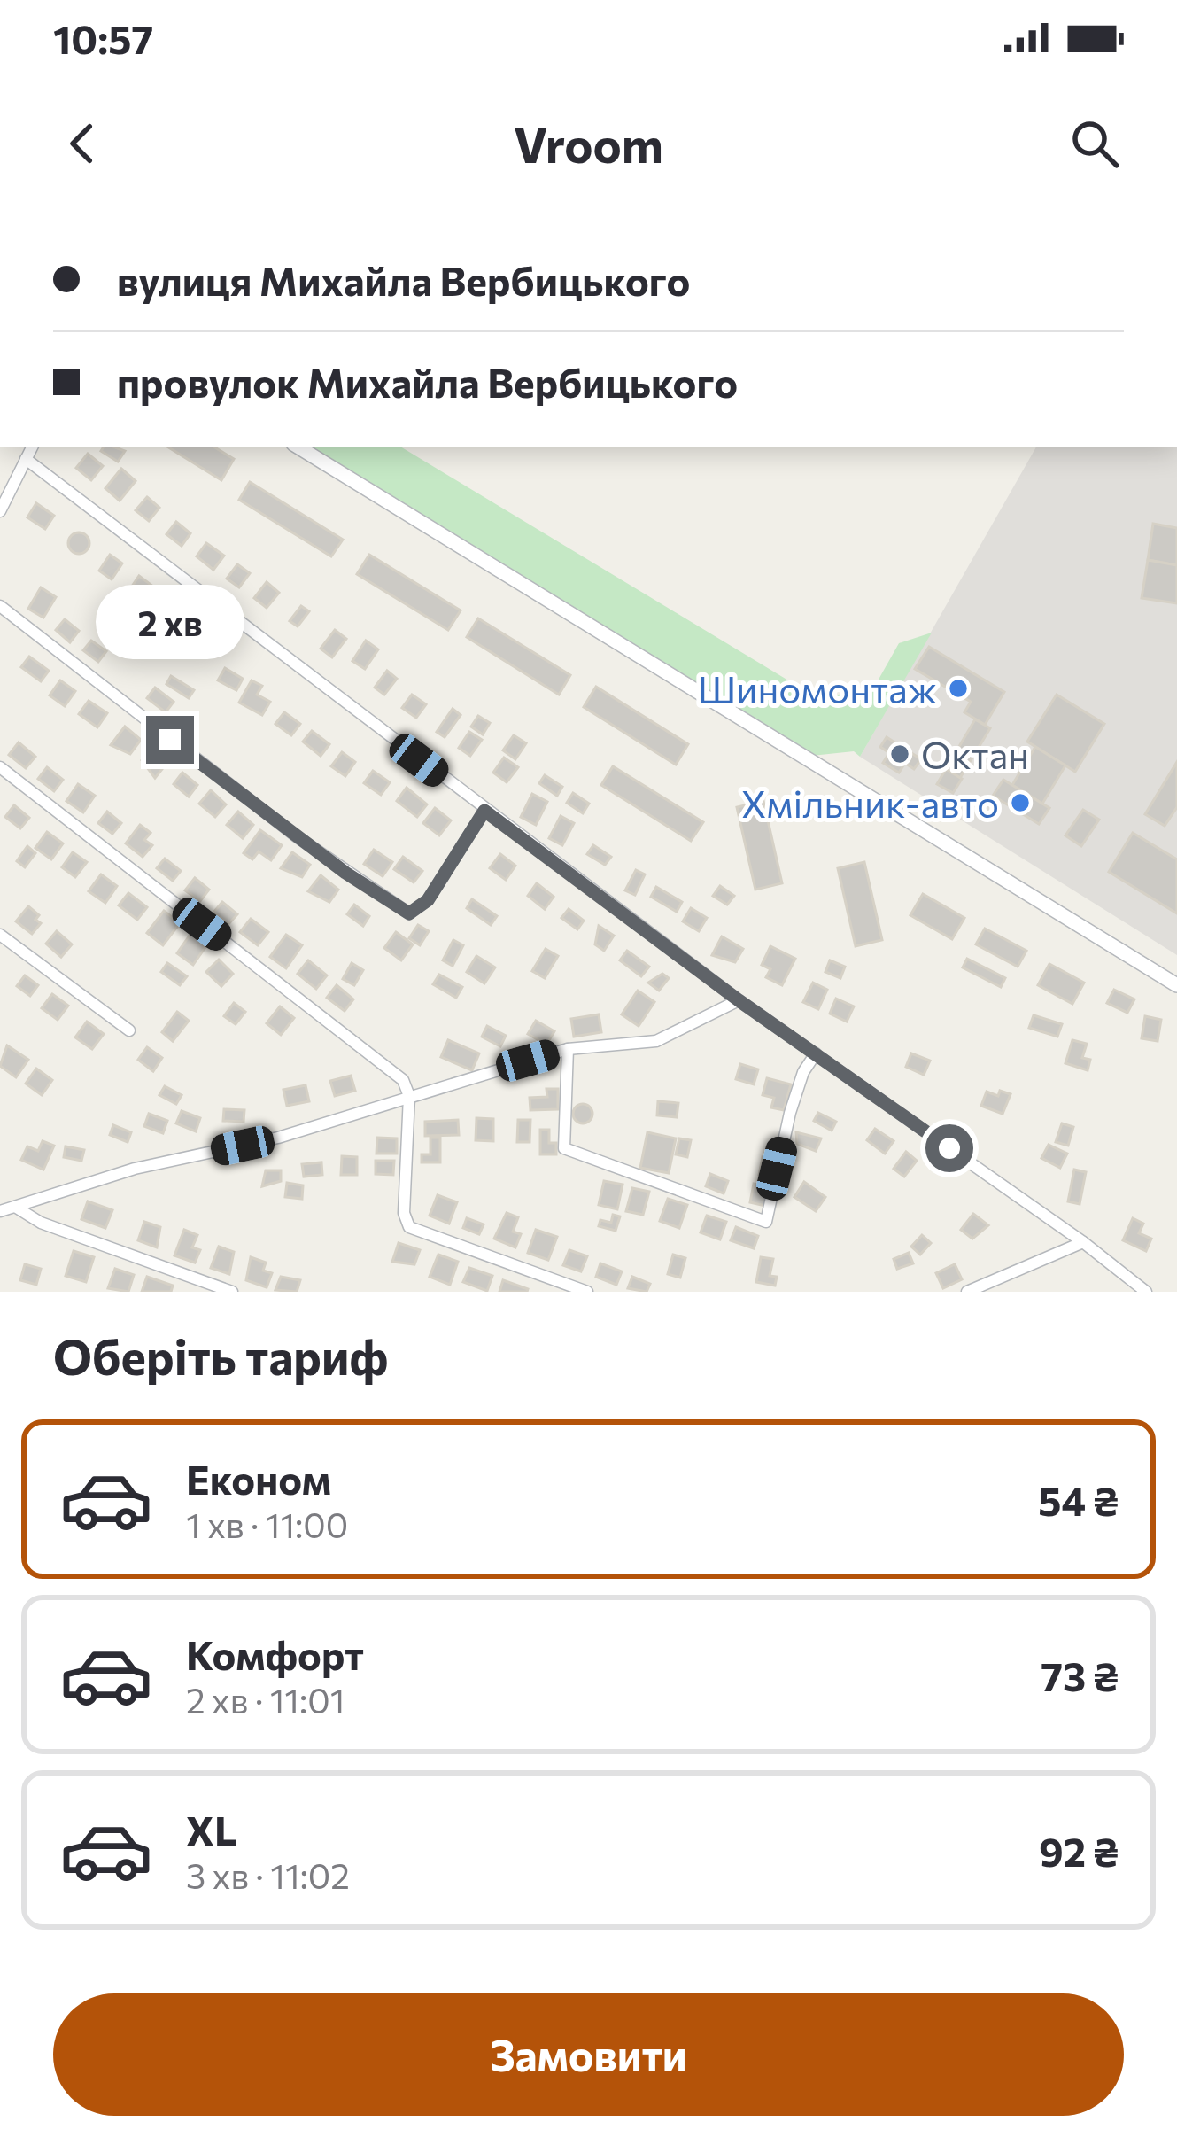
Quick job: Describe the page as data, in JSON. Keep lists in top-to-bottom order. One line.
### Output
{"places":["Шиномонтаж","Октан","Хмільник-авто"],"page":{"status":"10:57","header":"Vroom","banner":["вулиця Михайла Вербицького","провулок Михайла Вербицького"],"bubble":"2 хв","heading":"Оберіть тариф","list":[{"name":"Економ","note":"1 хв · 11:00","value":"54 ₴"},{"name":"Комфорт","note":"2 хв · 11:01","value":"73 ₴"},{"name":"XL","note":"3 хв · 11:02","value":"92 ₴"}],"buttons":"Замовити"}}
